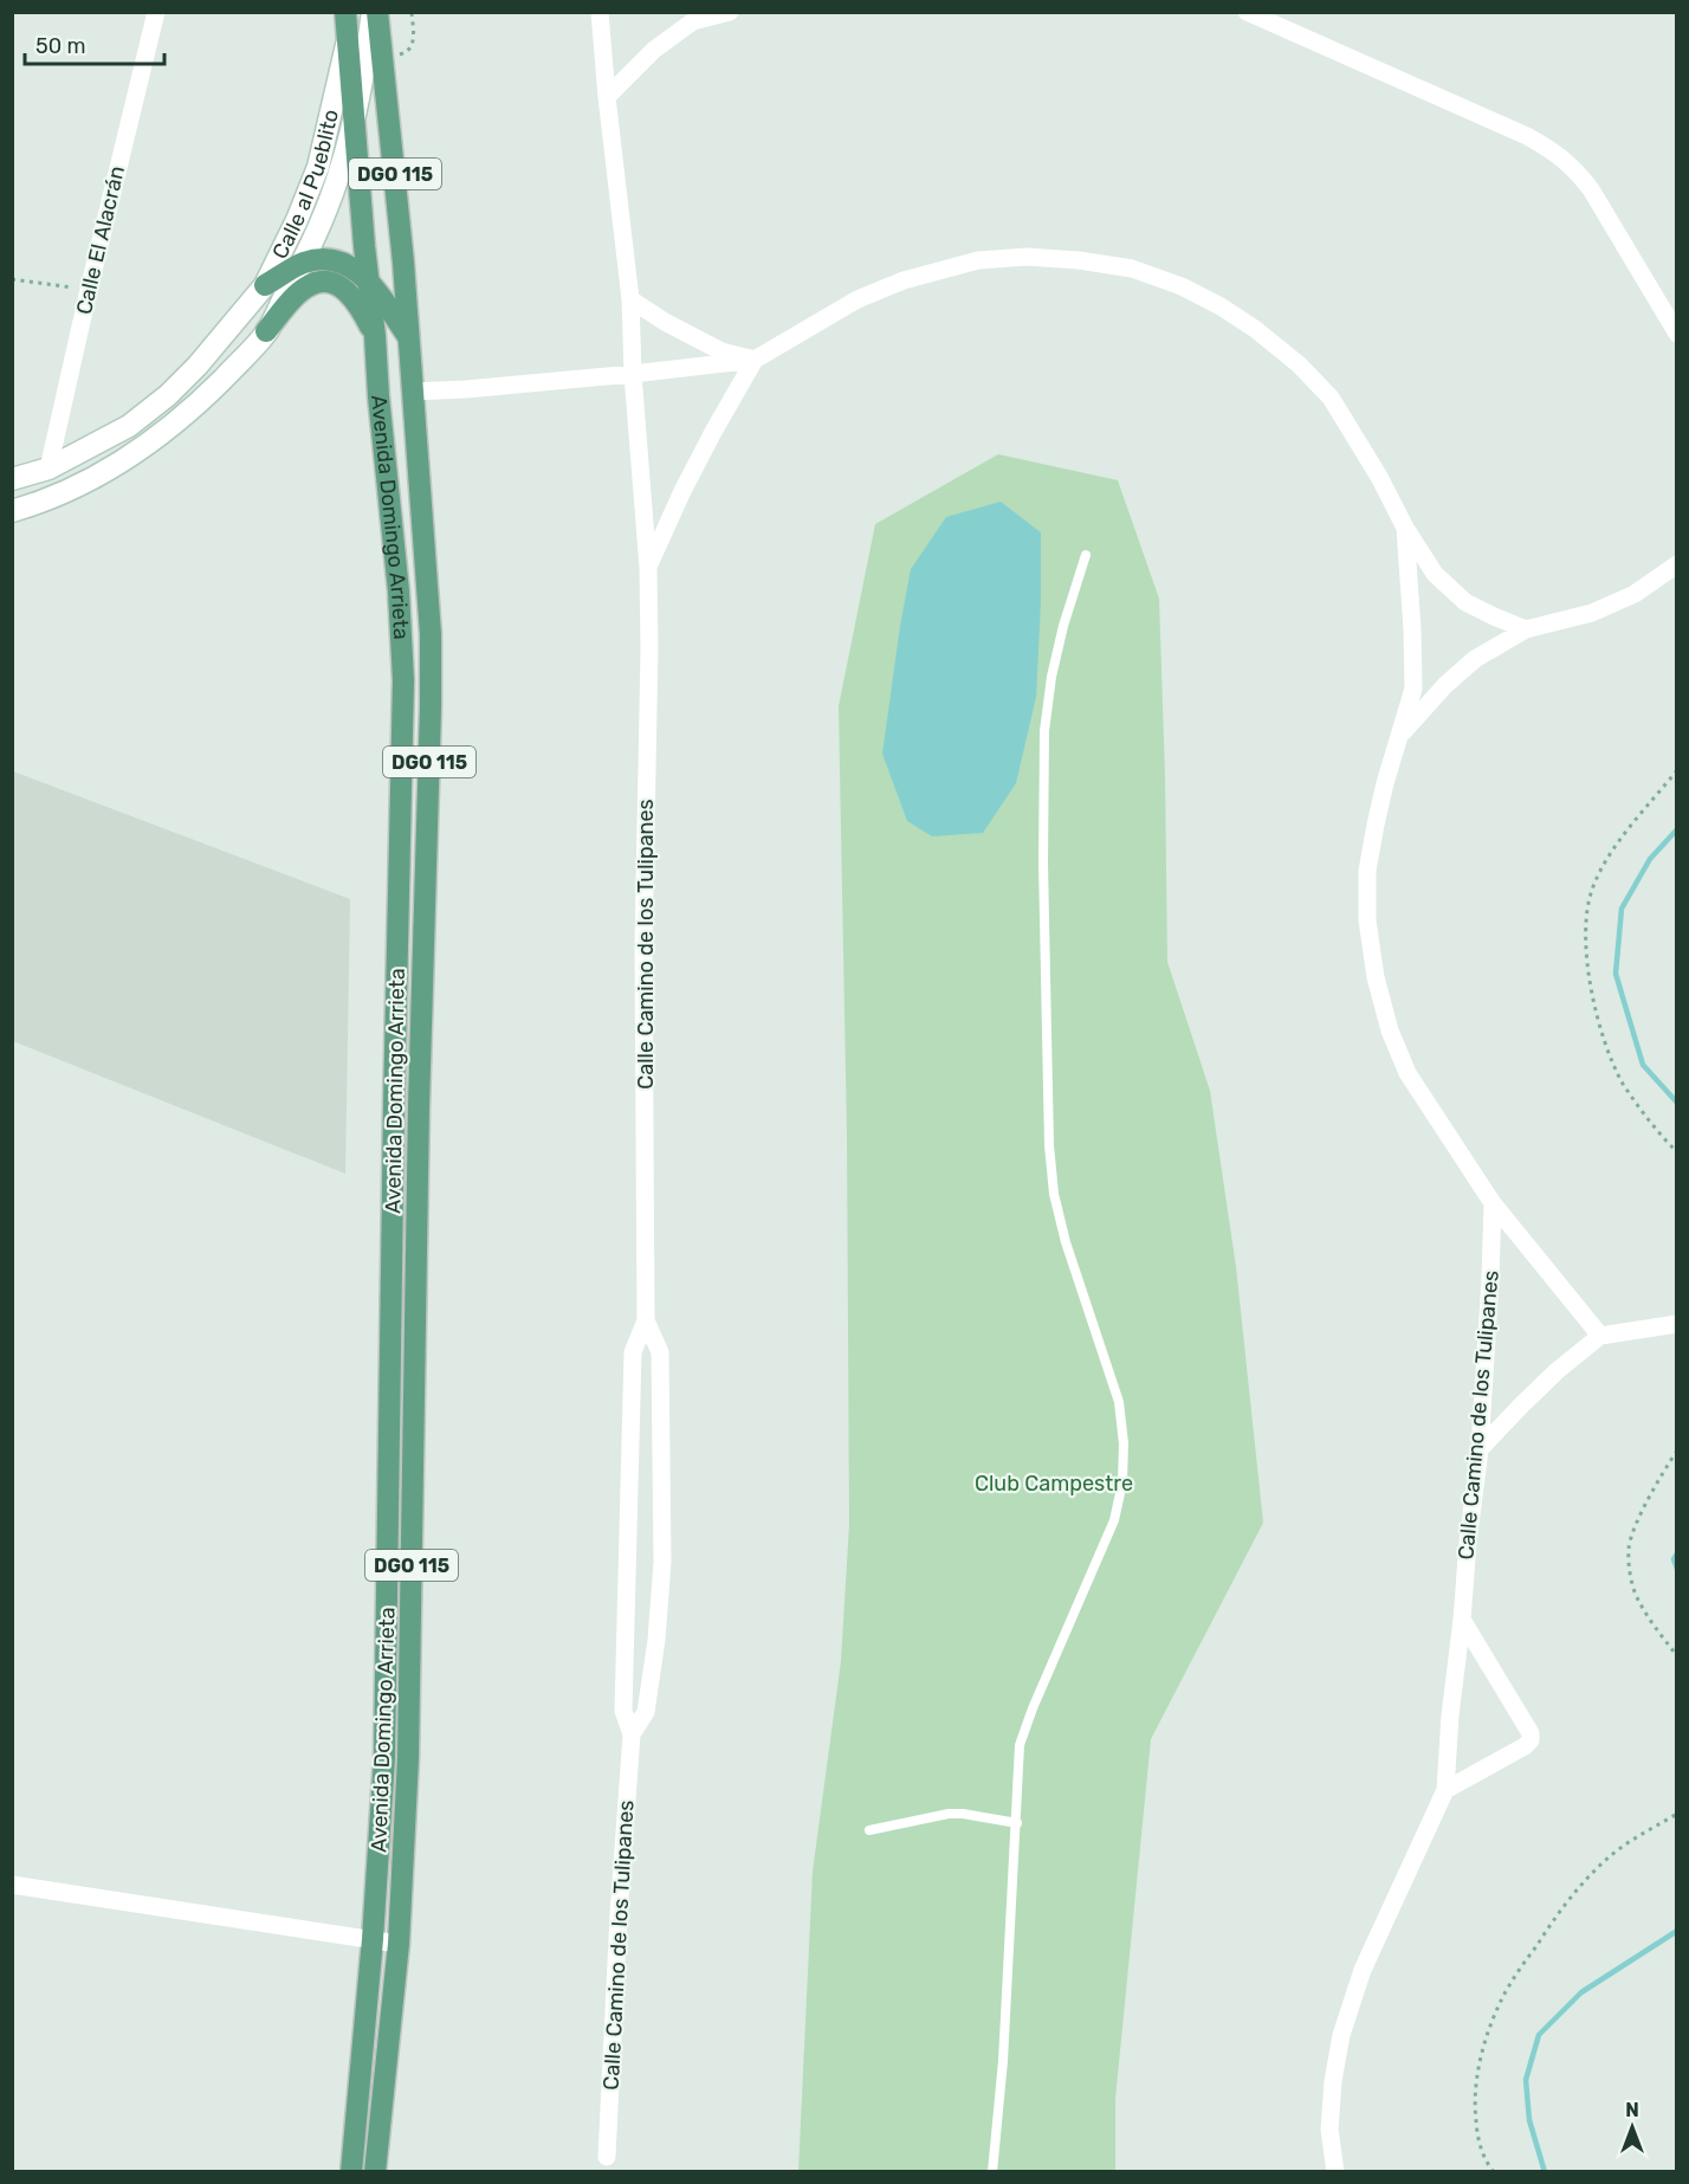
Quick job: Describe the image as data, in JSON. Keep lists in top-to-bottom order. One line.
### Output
{"streets":{"main road":["DGO 115","Calle al Pueblito","Avenida Domingo Arrieta"],"street":["Calle El Alacrán","Calle Camino de los Tulipanes"]},"crossings":[["Calle al Pueblito","Calle El Alacrán"],["Calle al Pueblito","Avenida Domingo Arrieta"],["Avenida Domingo Arrieta","Calle Camino de los Tulipanes"]],"parks":["Club Campestre"],"scale_bar":"50 m","north":"top"}
